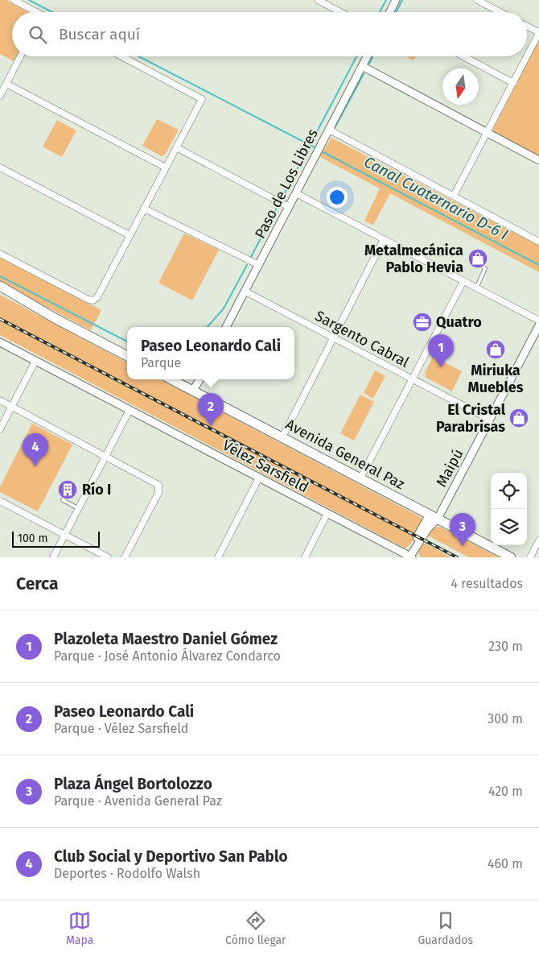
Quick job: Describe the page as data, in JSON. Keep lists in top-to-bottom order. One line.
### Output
{"streets":{"main road":["Avenida General Paz"],"street":["Paso de Los Libres","Sargento Cabral","Vélez Sarsfield","Maipú"]},"crossings":[["Paso de Los Libres","Sargento Cabral"],["Sargento Cabral","Maipú"],["Avenida General Paz","Maipú"],["Vélez Sarsfield","Maipú"]],"water":["Canal Cuaternario D-6 I"],"places":{"shop":["Metalmecánica Pablo Hevia","Miriuka Muebles","El Cristal Parabrisas"],"office":["Quatro"],"building":["Río I"]},"scale_bar":"100 m","north":"bottom","page":{"search":"Buscar aquí","popup":["Paseo Leonardo Cali","Parque"],"pins":["1","2","4","3"],"scale":"100 m","heading":["Cerca","4 resultados"],"list":[{"mark":"1","name":"Plazoleta Maestro Daniel Gómez","note":"Parque · José Antonio Álvarez Condarco","value":"230 m"},{"mark":"2","name":"Paseo Leonardo Cali","note":"Parque · Vélez Sarsfield","value":"300 m"},{"mark":"3","name":"Plaza Ángel Bortolozzo","note":"Parque · Avenida General Paz","value":"420 m"},{"mark":"4","name":"Club Social y Deportivo San Pablo","note":"Deportes · Rodolfo Walsh","value":"460 m"}],"nav":["Mapa","Cómo llegar","Guardados"]}}
